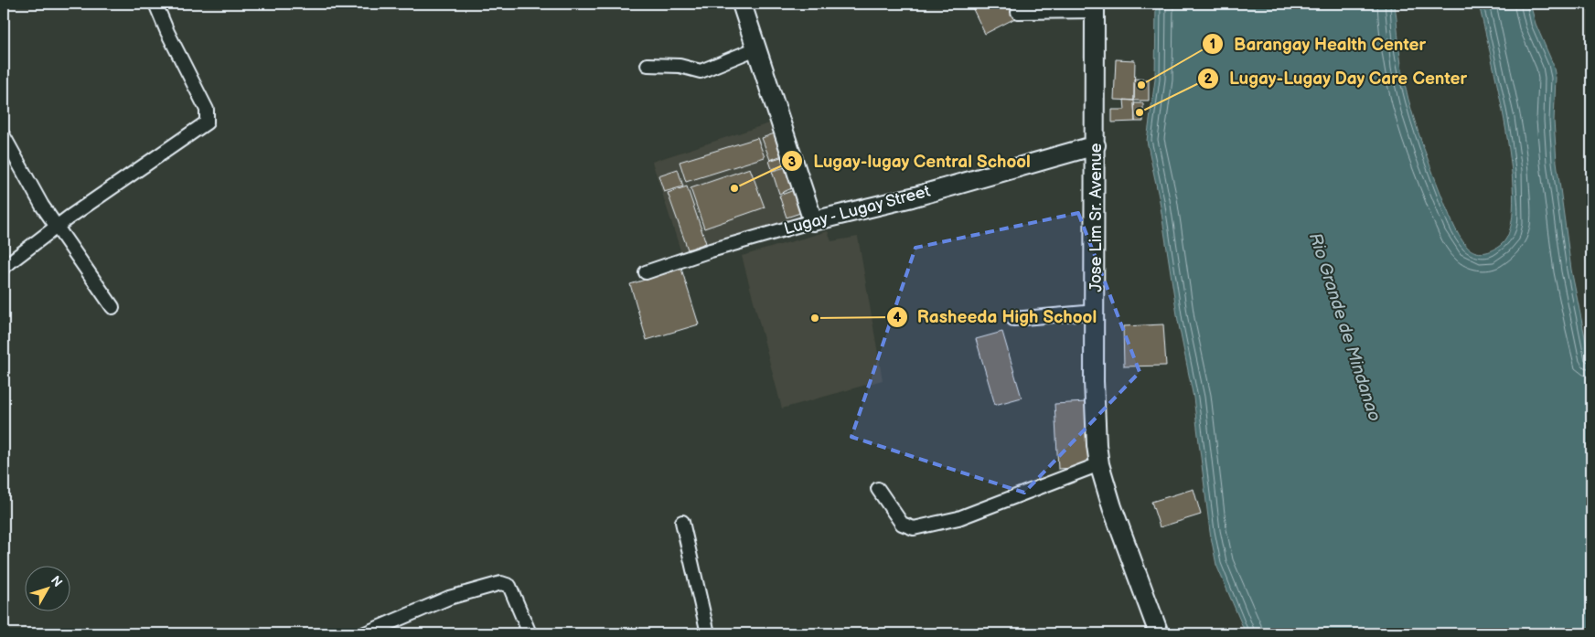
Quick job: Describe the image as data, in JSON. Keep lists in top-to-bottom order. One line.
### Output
{"streets":{"main road":["Lugay - Lugay Street","Jose Lim Sr. Avenue"]},"crossings":[["Lugay - Lugay Street","Jose Lim Sr. Avenue"]],"water":["Rio Grande de Mindanao"],"places":["Barangay Health Center","Lugay-Lugay Day Care Center","Lugay-lugay Central School","Rasheeda High School"],"north":"top right"}
